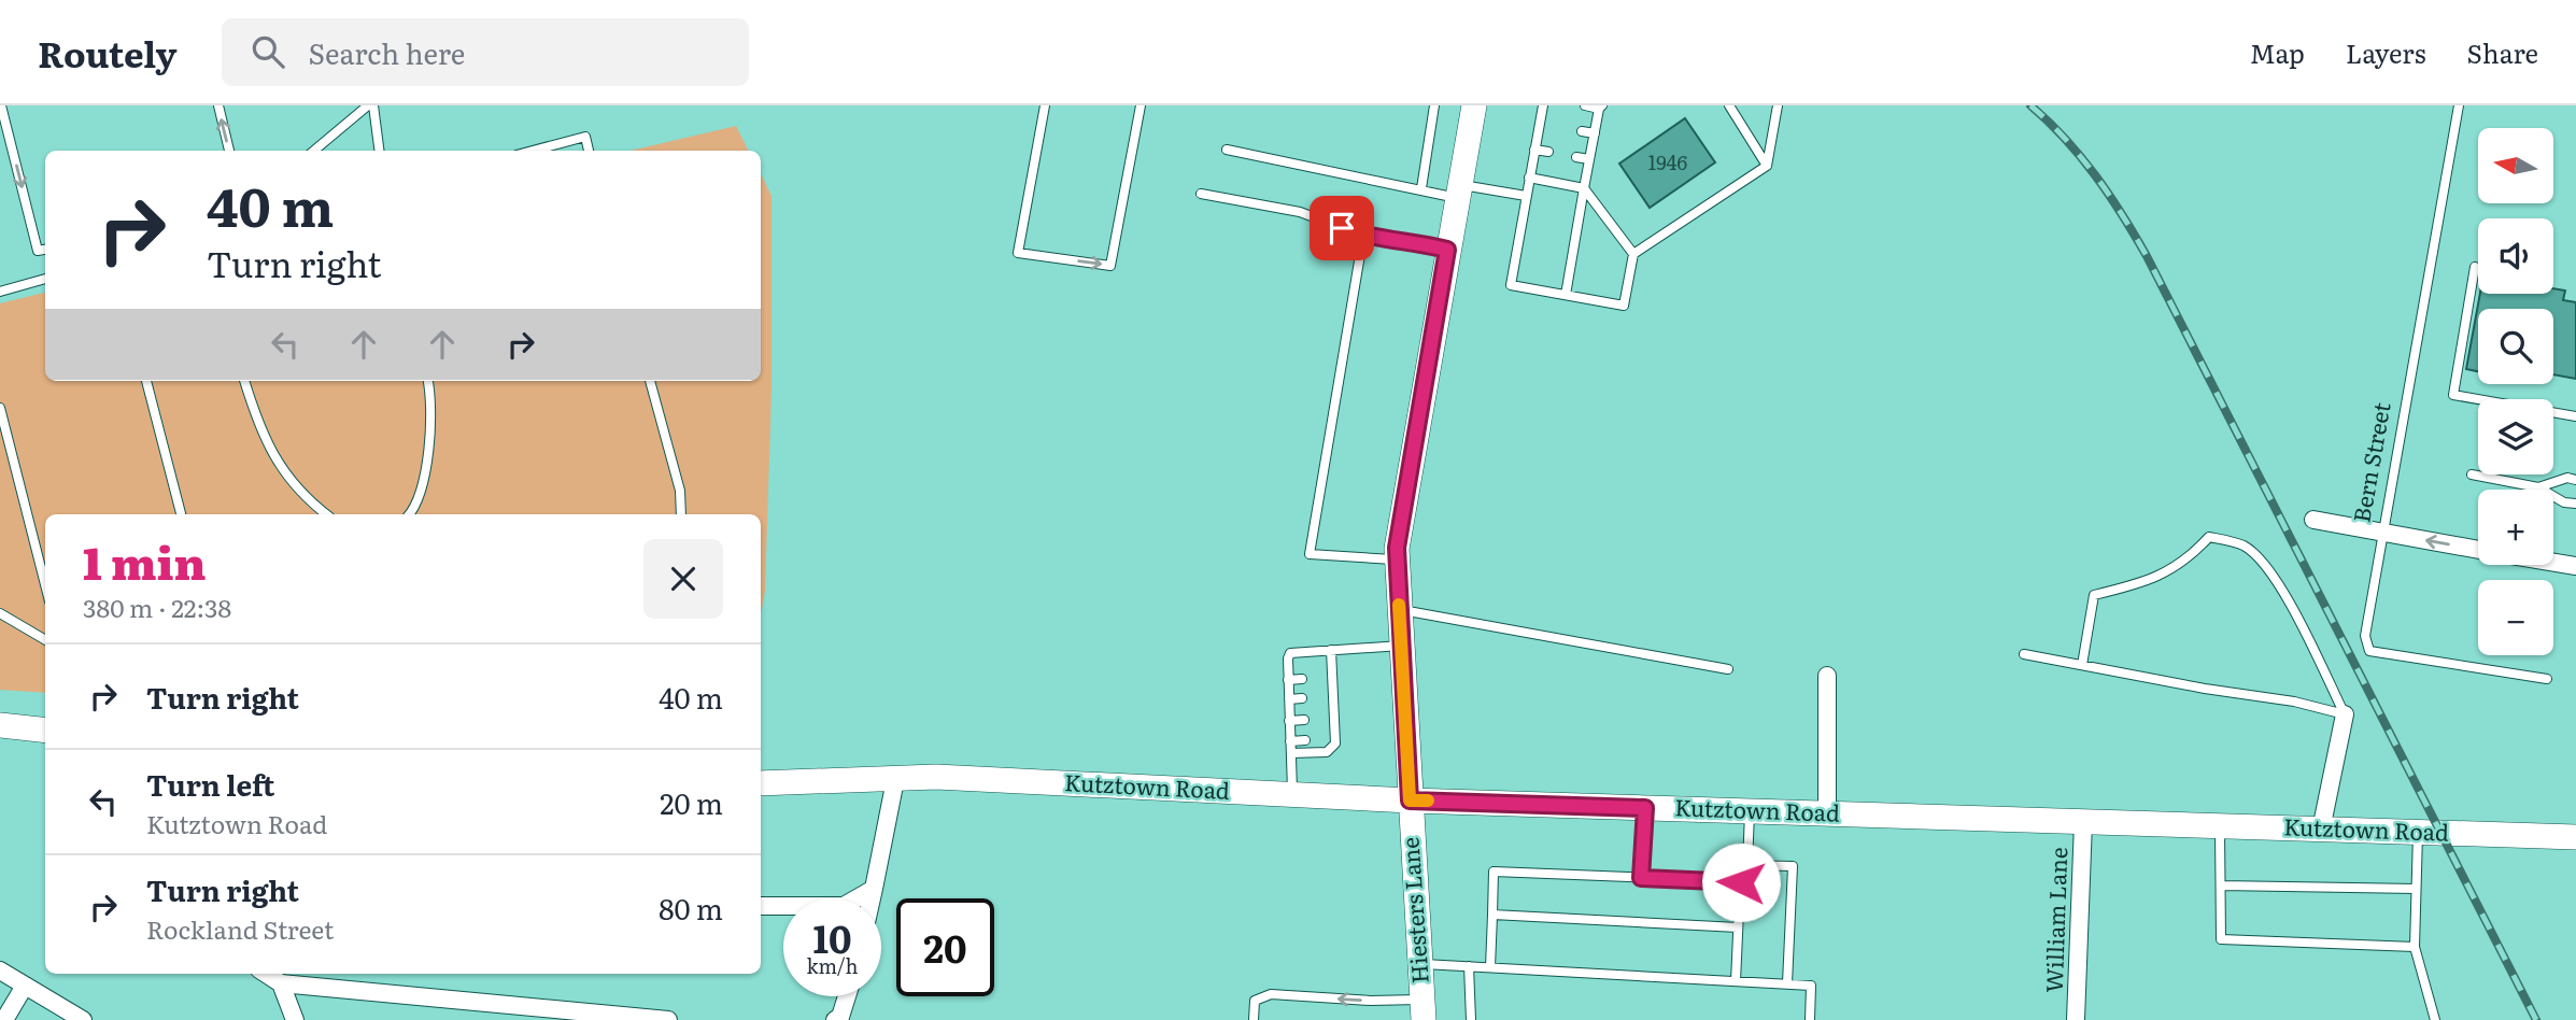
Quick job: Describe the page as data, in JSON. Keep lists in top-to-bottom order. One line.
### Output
{"streets":{"main road":["Kutztown Road","Hiesters Lane"],"street":["William Lane"],"lane":["Bern Street"]},"crossings":[["Kutztown Road","Hiesters Lane"],["Kutztown Road","William Lane"]],"house_numbers":["1946"],"north":"left","page":{"header":"Routely","search":"Search here","nav":["Map","Layers","Share"],"map_buttons":["+","−"],"turn":["40 m","Turn right"],"heading":["1 min","380 m · 22:38"],"list":[{"name":"Turn right","value":"40 m"},{"name":"Turn left","note":"Kutztown Road","value":"20 m"},{"name":"Turn right","note":"Rockland Street","value":"80 m"}],"speed":"10 km/h","limit":"20"}}
